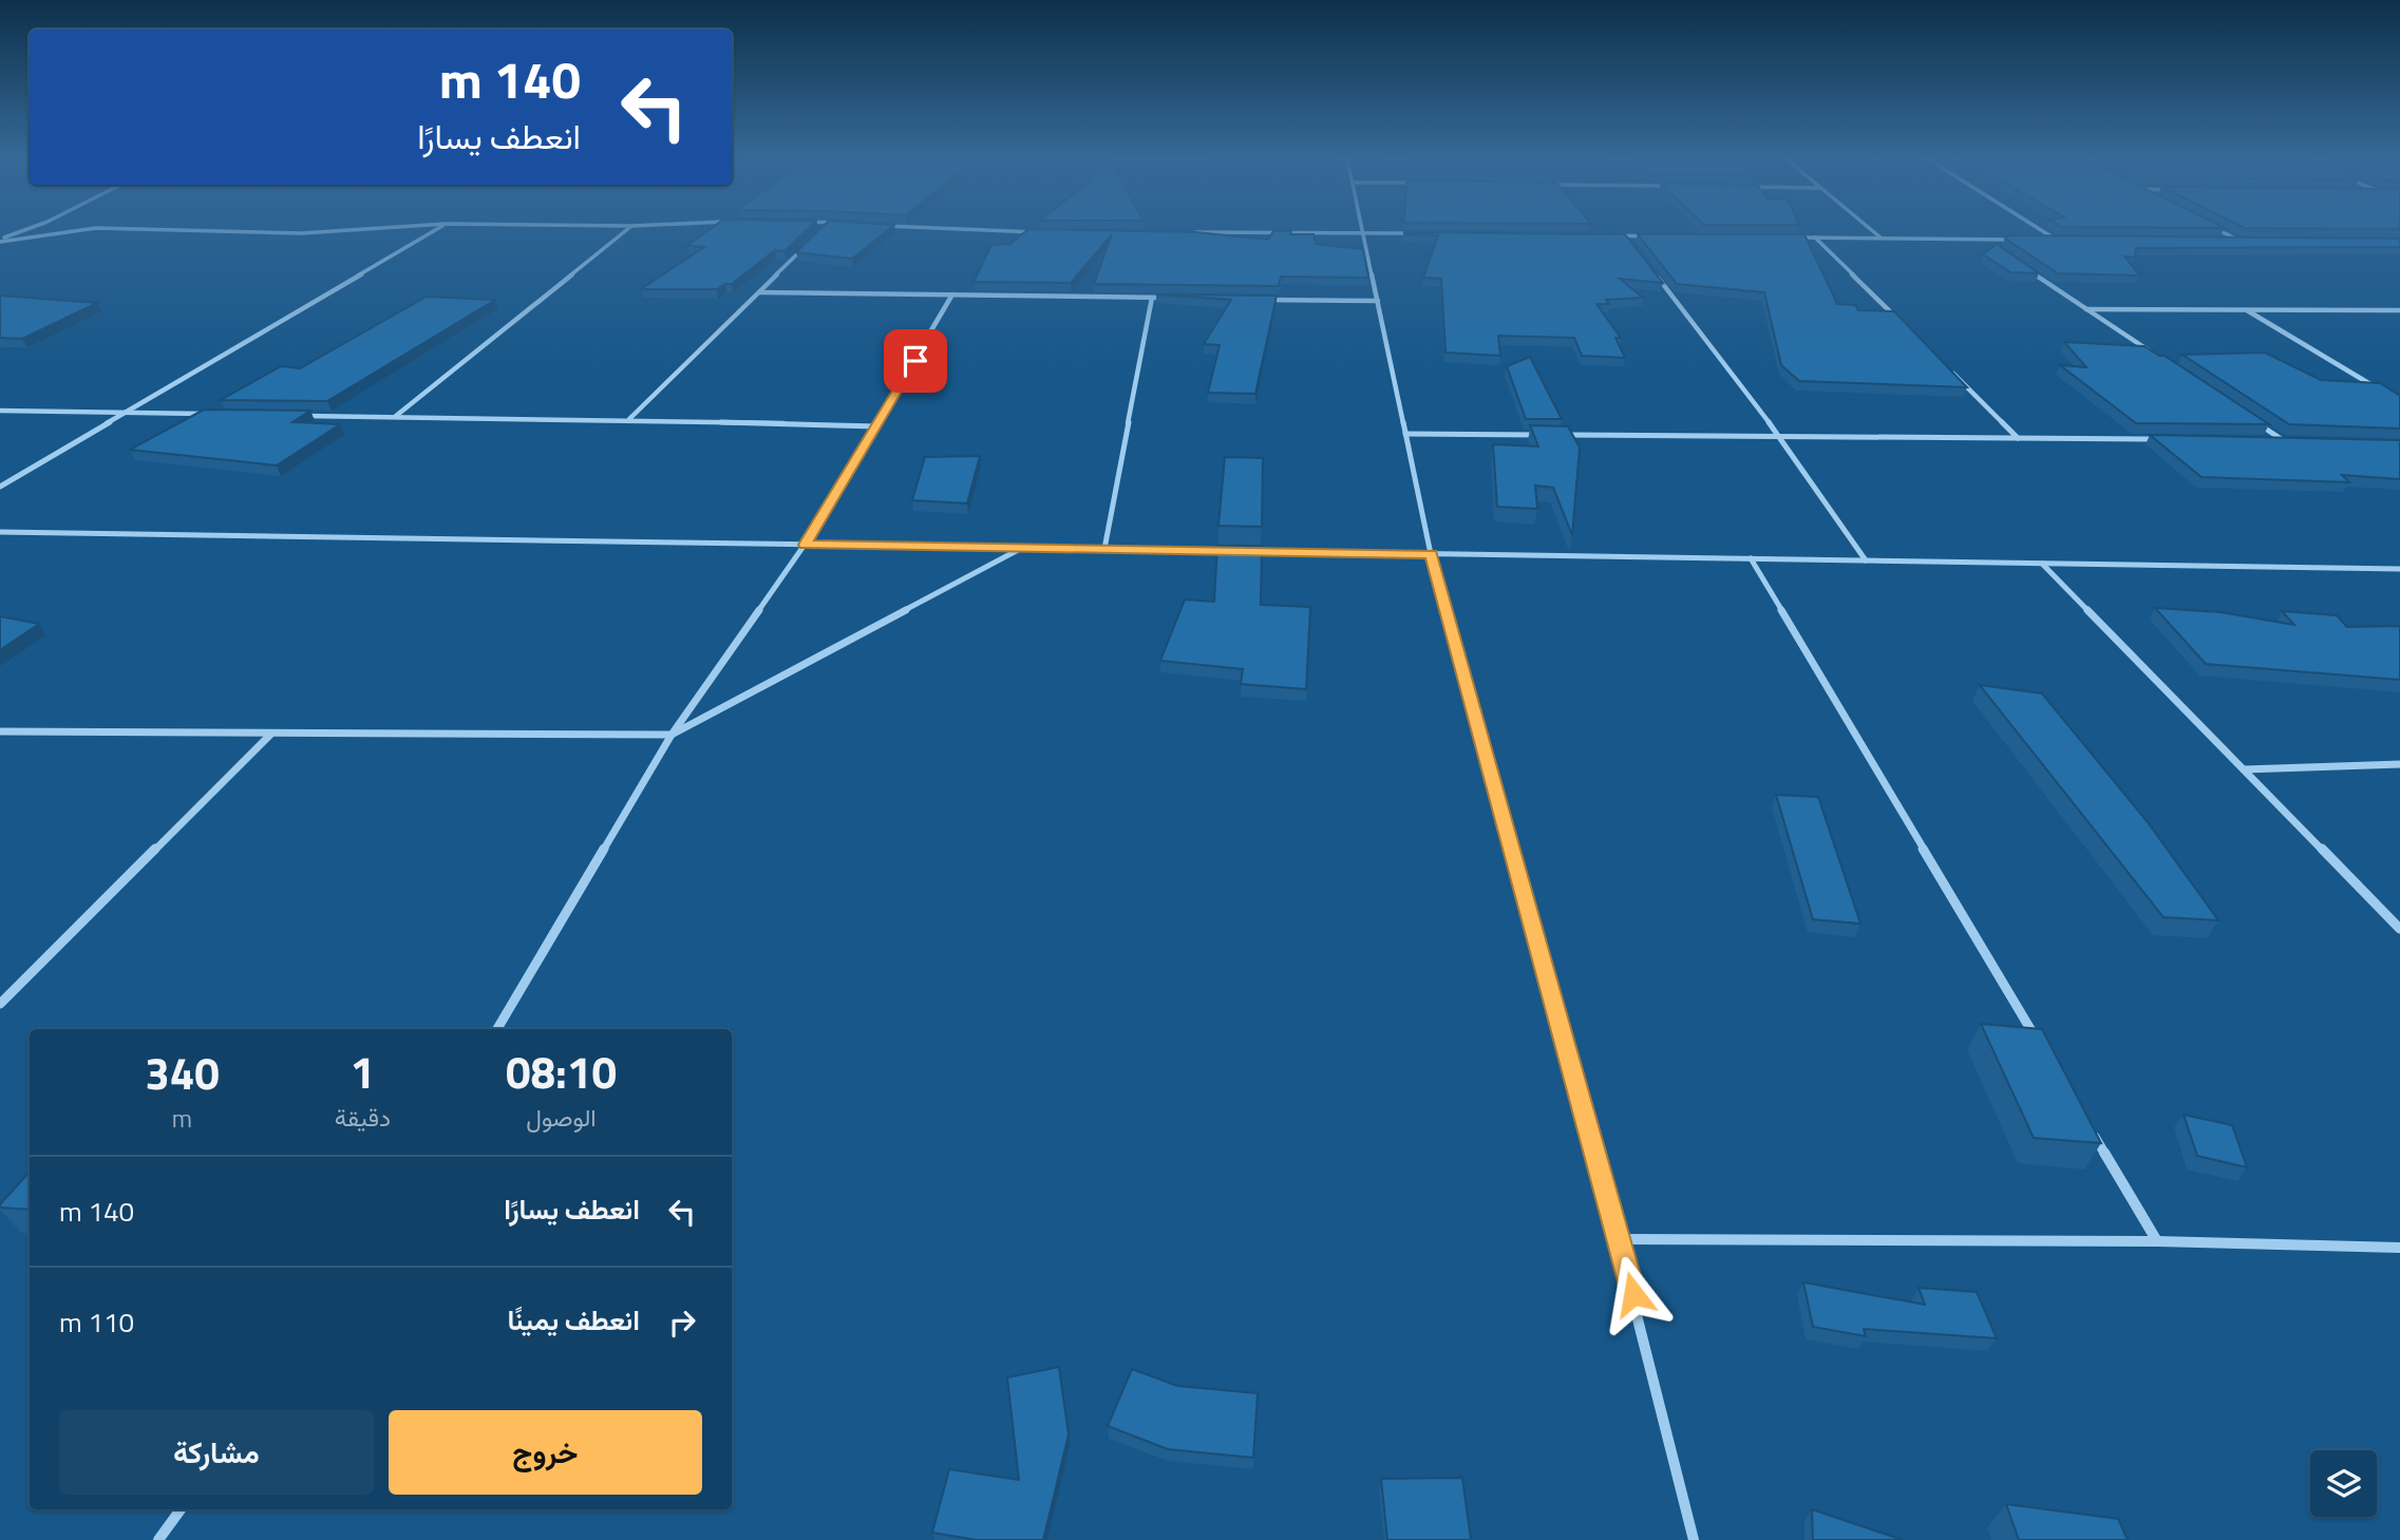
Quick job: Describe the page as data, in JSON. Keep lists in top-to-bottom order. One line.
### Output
{"page":{"turn":["140 m","انعطف يسارًا"],"eta":["08:10","الوصول","1","دقيقة","340","m"],"list":[{"name":"انعطف يسارًا","value":"140 m"},{"name":"انعطف يمينًا","value":"110 m"}],"buttons":["خروج","مشاركة"]}}
